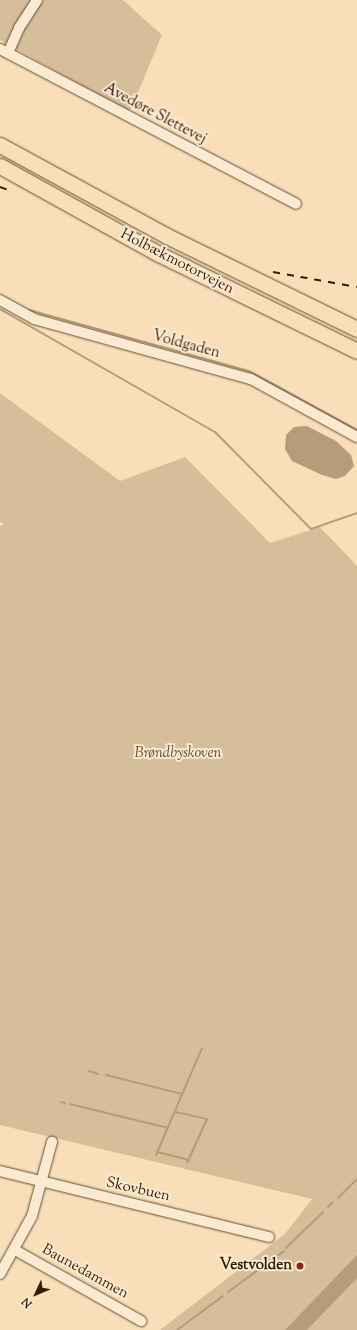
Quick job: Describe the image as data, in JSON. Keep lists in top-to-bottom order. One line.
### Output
{"streets":{"highway":["Holbækmotorvejen"],"street":["Avedøre Slettevej","Voldgaden","Skovbuen","Baunedammen"]},"parks":["Brøndbyskoven"],"places":["Vestvolden"],"north":"bottom left"}
